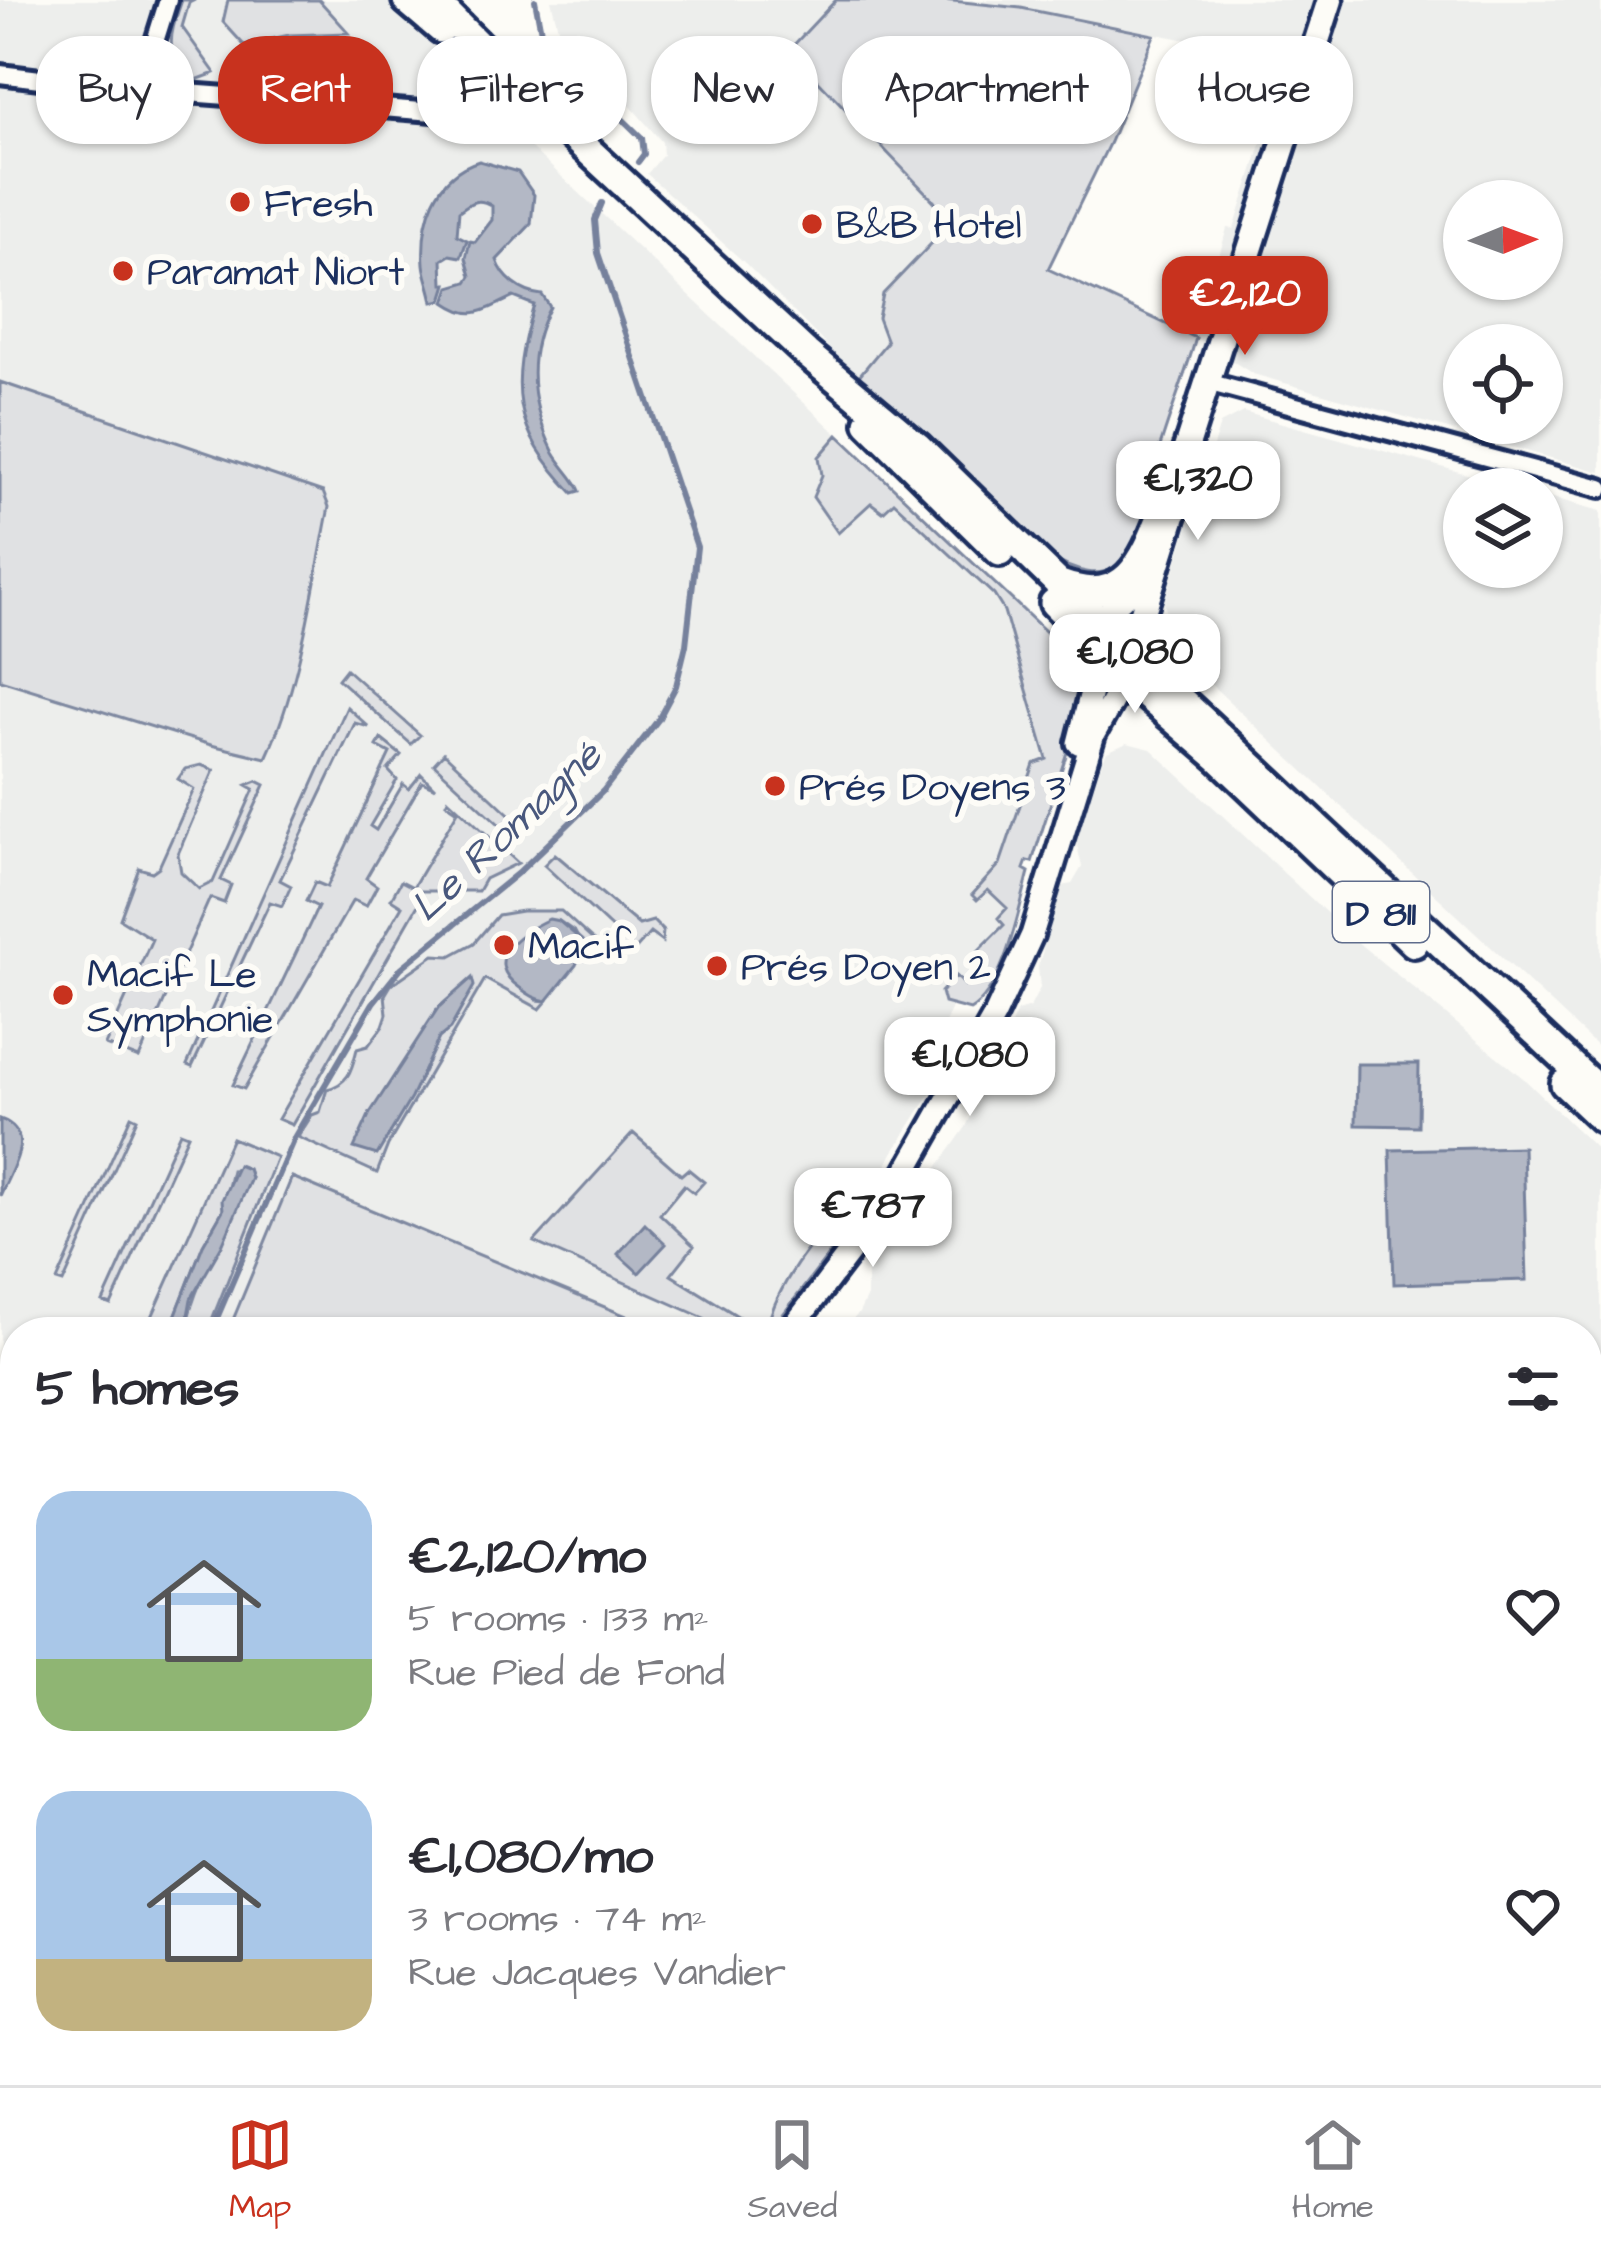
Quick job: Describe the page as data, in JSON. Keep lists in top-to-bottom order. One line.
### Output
{"streets":{"main road":["D 811"]},"water":["Le Romagné"],"places":["Fresh","B&B Hotel","Paramat Niort","Prés Doyens 3","Macif","Prés Doyen 2","Macif Le Symphonie"],"north":"right","page":{"chip":["Buy","Rent","Filters","New","Apartment","House"],"price":["€2,120","€1,320","€1,080","€1,080","€787"],"heading":"5 homes","list":[{"name":"€2,120/mo","note":"5 rooms · 133 m² · Rue Pied de Fond"},{"name":"€1,080/mo","note":"3 rooms · 74 m² · Rue Jacques Vandier"}],"tabs":["Map","Saved","Home"]}}
